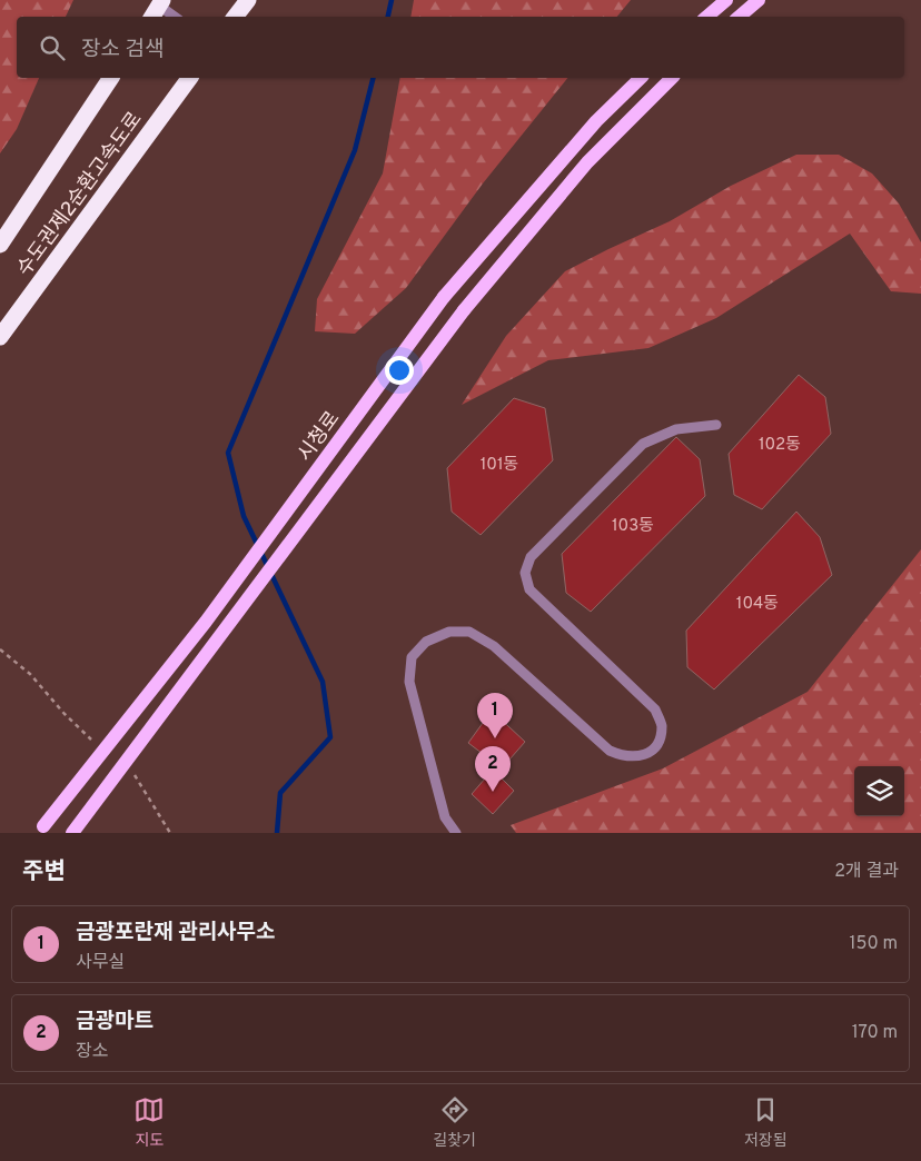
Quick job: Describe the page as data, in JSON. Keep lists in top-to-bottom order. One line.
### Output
{"streets":{"highway":["수도권제2순환고속도로"],"main road":["시청로"]},"house_numbers":["102동","101동","103동","104동"],"page":{"search":"장소 검색","pins":["1","2"],"heading":["주변","2개 결과"],"list":[{"mark":"1","name":"금광포란재 관리사무소","note":"사무실","value":"150 m"},{"mark":"2","name":"금광마트","note":"장소","value":"170 m"}],"nav":["지도","길찾기","저장됨"]}}
